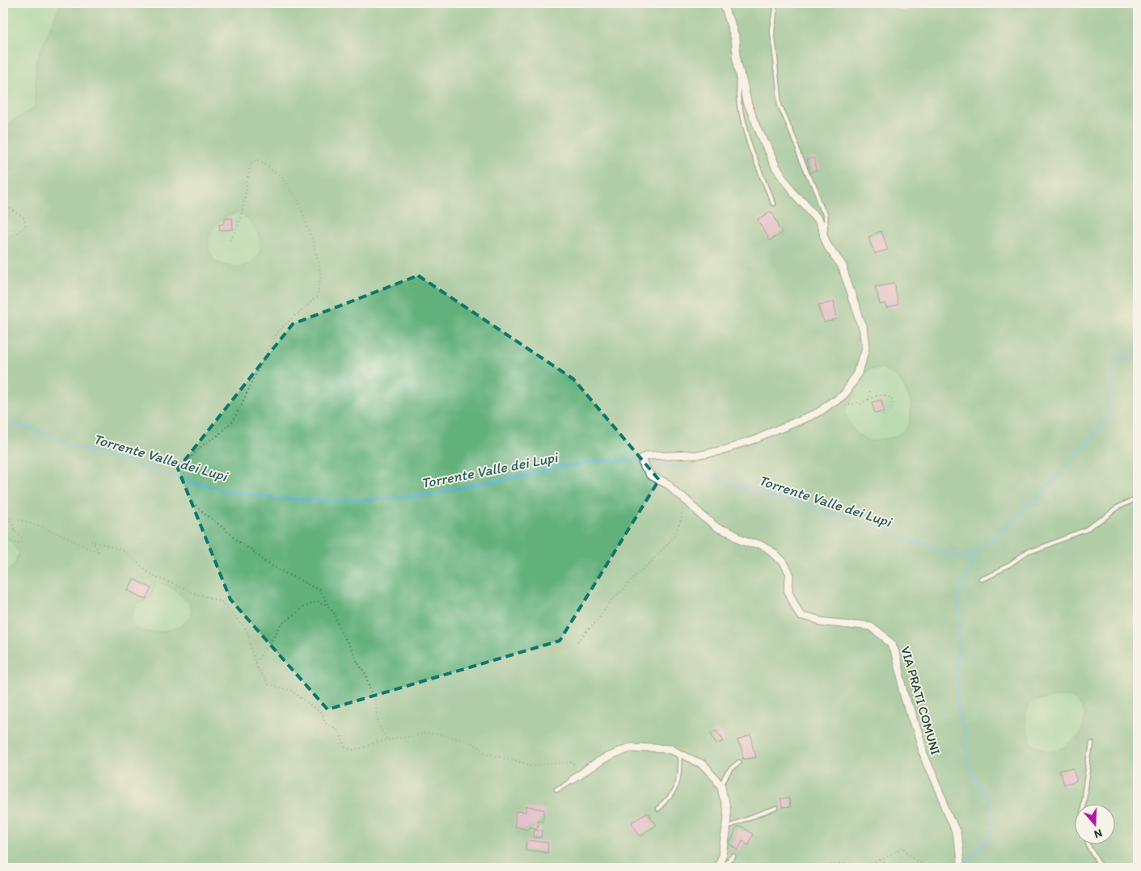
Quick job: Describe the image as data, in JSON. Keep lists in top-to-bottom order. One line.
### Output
{"streets":{"street":["VIA PRATI COMUNI"]},"water":["Torrente Valle dei Lupi"],"north":"bottom"}
